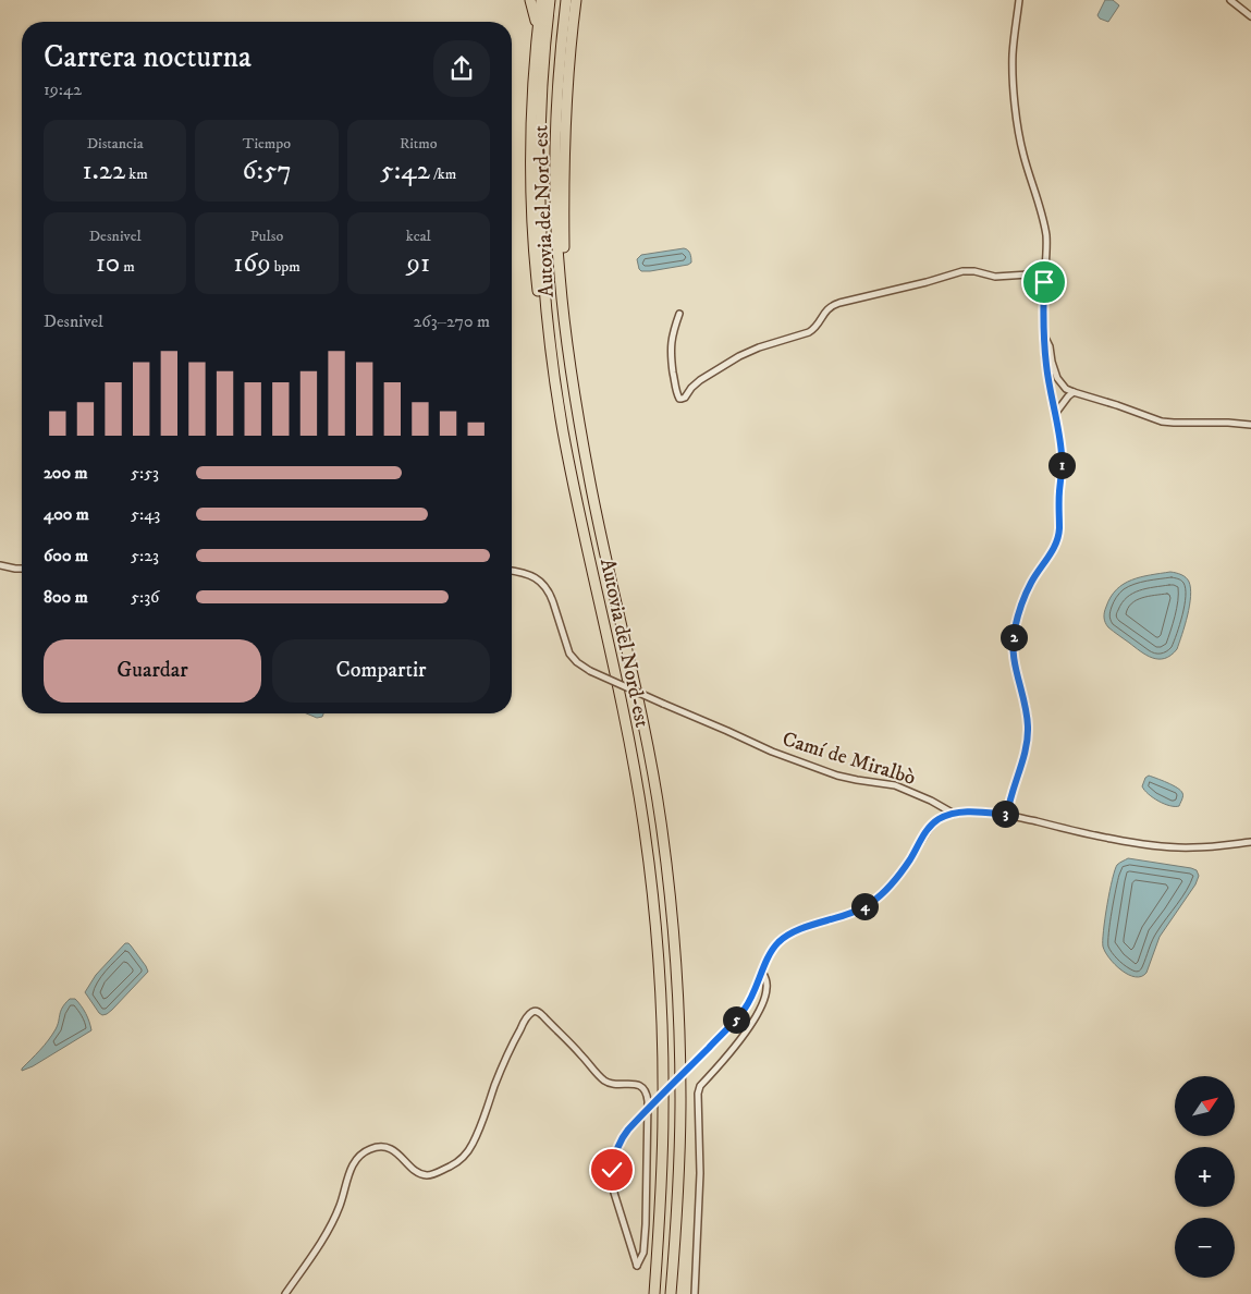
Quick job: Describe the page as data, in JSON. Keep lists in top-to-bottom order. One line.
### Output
{"streets":{"highway":["Autovia del Nord-est"],"street":["Camí de Miralbò"]},"north":"top right","page":{"heading":["Carrera nocturna","19:42"],"stats":[["Distancia","1.22 km"],["Tiempo","6:57"],["Ritmo","5:42 /km"],["Desnivel","10 m"],["Pulso","169 bpm"],["kcal","91"]],"chart":["Desnivel","263–270 m"],"pins":["1","2","3","4","5"],"list":[{"name":"200 m","note":"5:53"},{"name":"400 m","note":"5:43"},{"name":"600 m","note":"5:23"},{"name":"800 m","note":"5:36"}],"buttons":["Guardar","Compartir"],"map_buttons":["+","−"]}}
